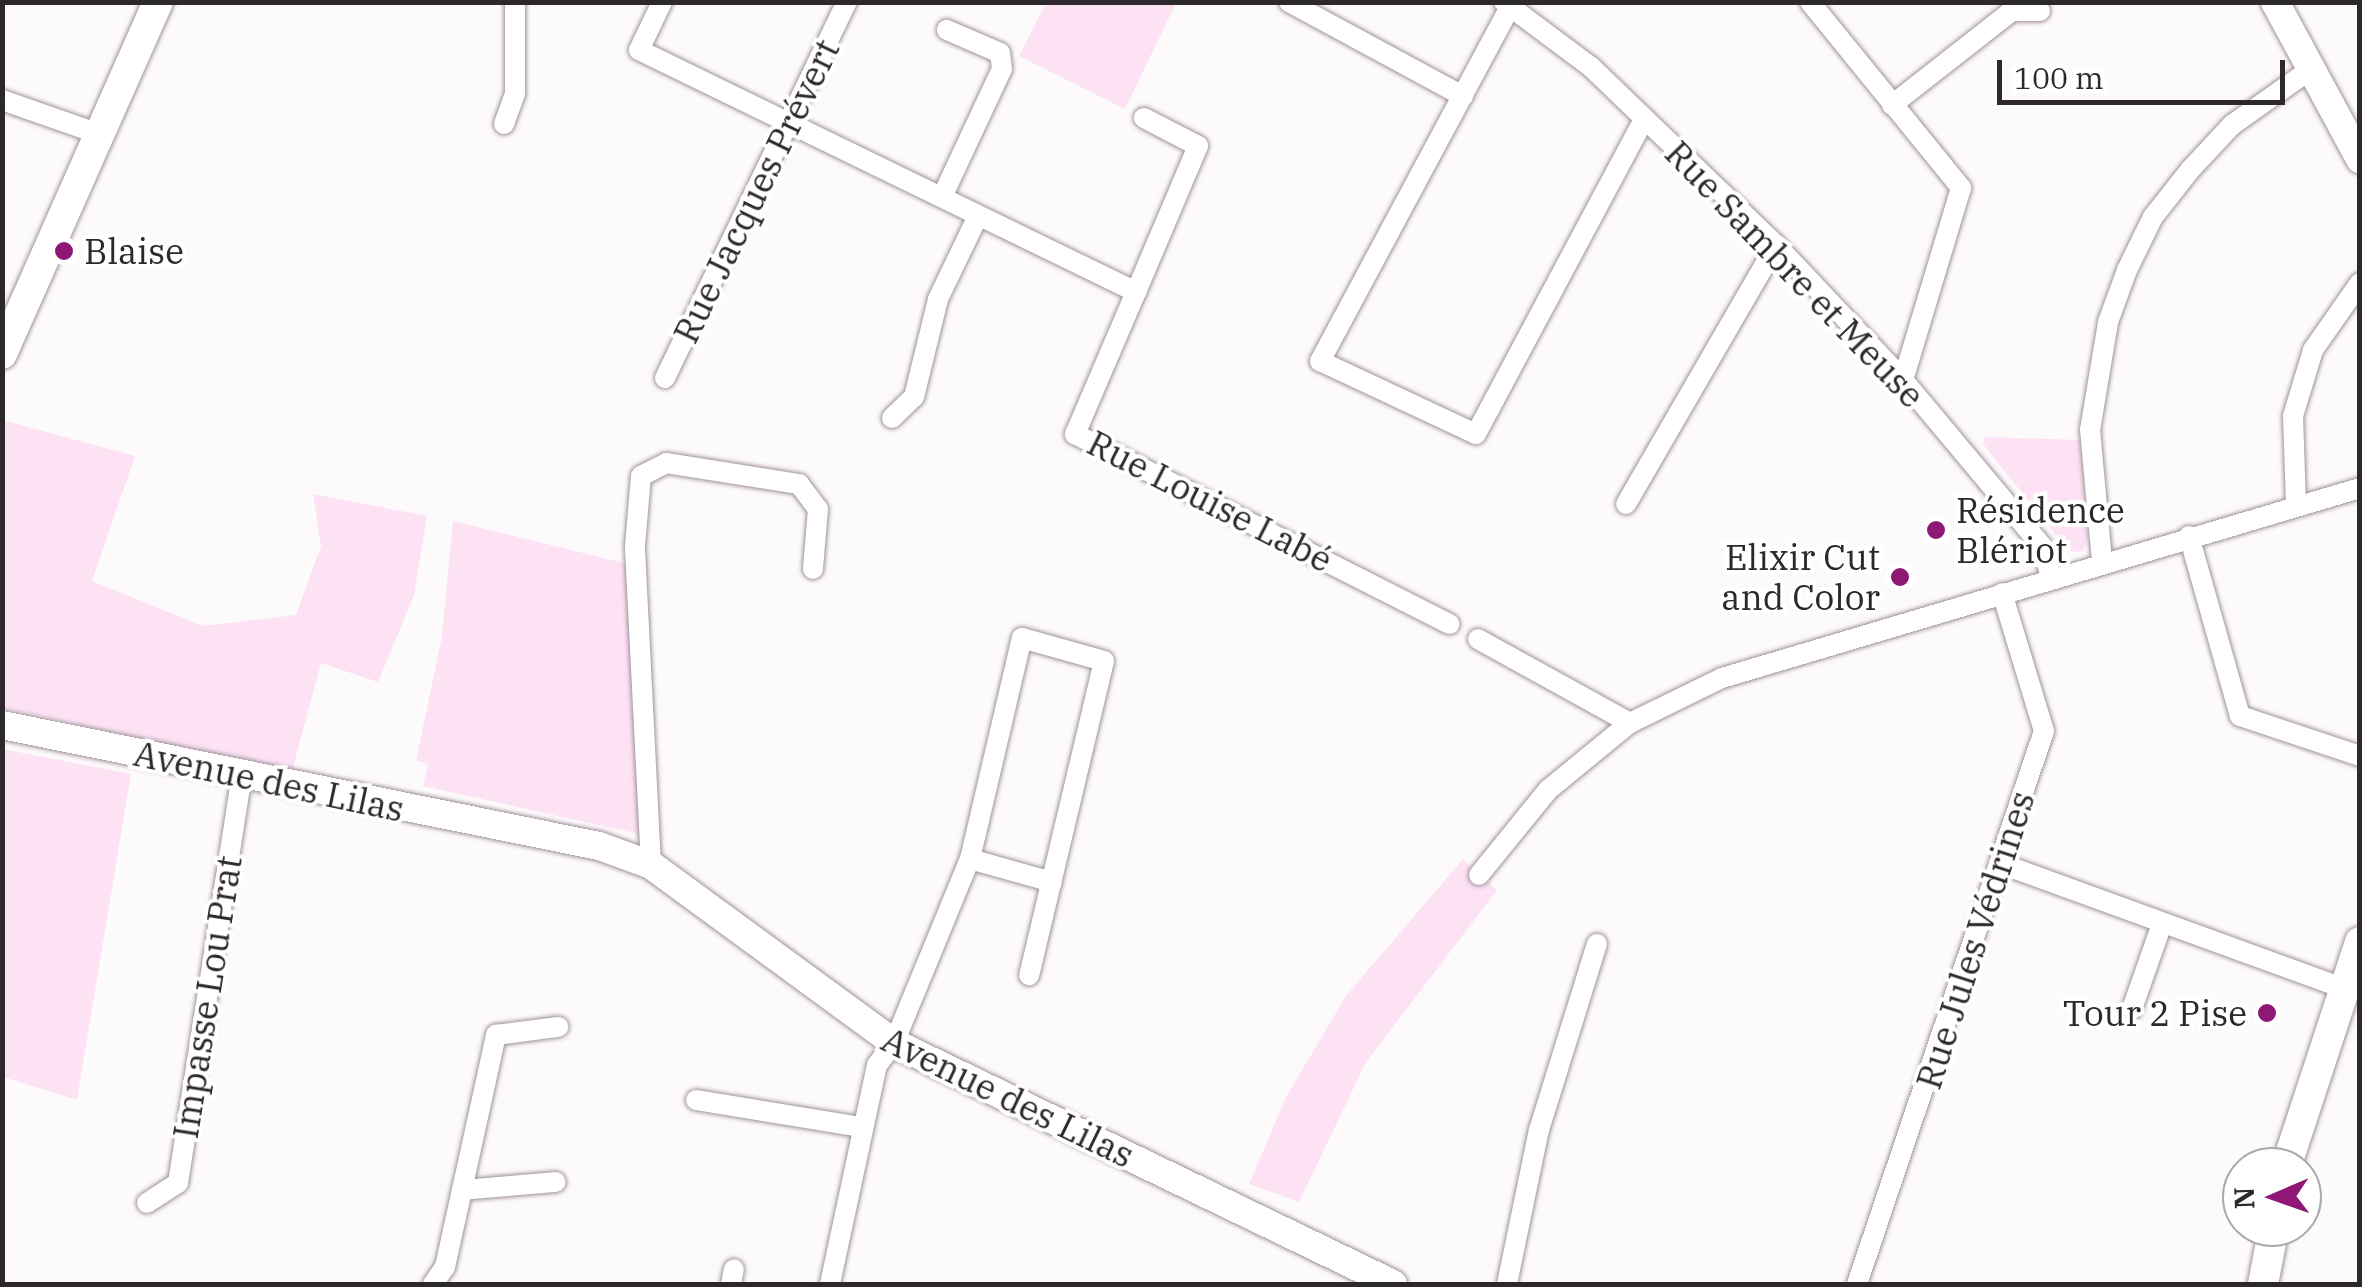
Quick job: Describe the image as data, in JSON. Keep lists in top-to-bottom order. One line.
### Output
{"streets":{"street":["Rue Jacques Prévert","Rue Sambre et Meuse","Rue Louise Labé","Avenue des Lilas","Rue Jules Védrines","Impasse Lou Prat"]},"crossings":[["Avenue des Lilas","Impasse Lou Prat"]],"places":["Blaise","Résidence Blériot","Elixir Cut and Color","Tour 2 Pise"],"scale_bar":"100 m","north":"left"}
